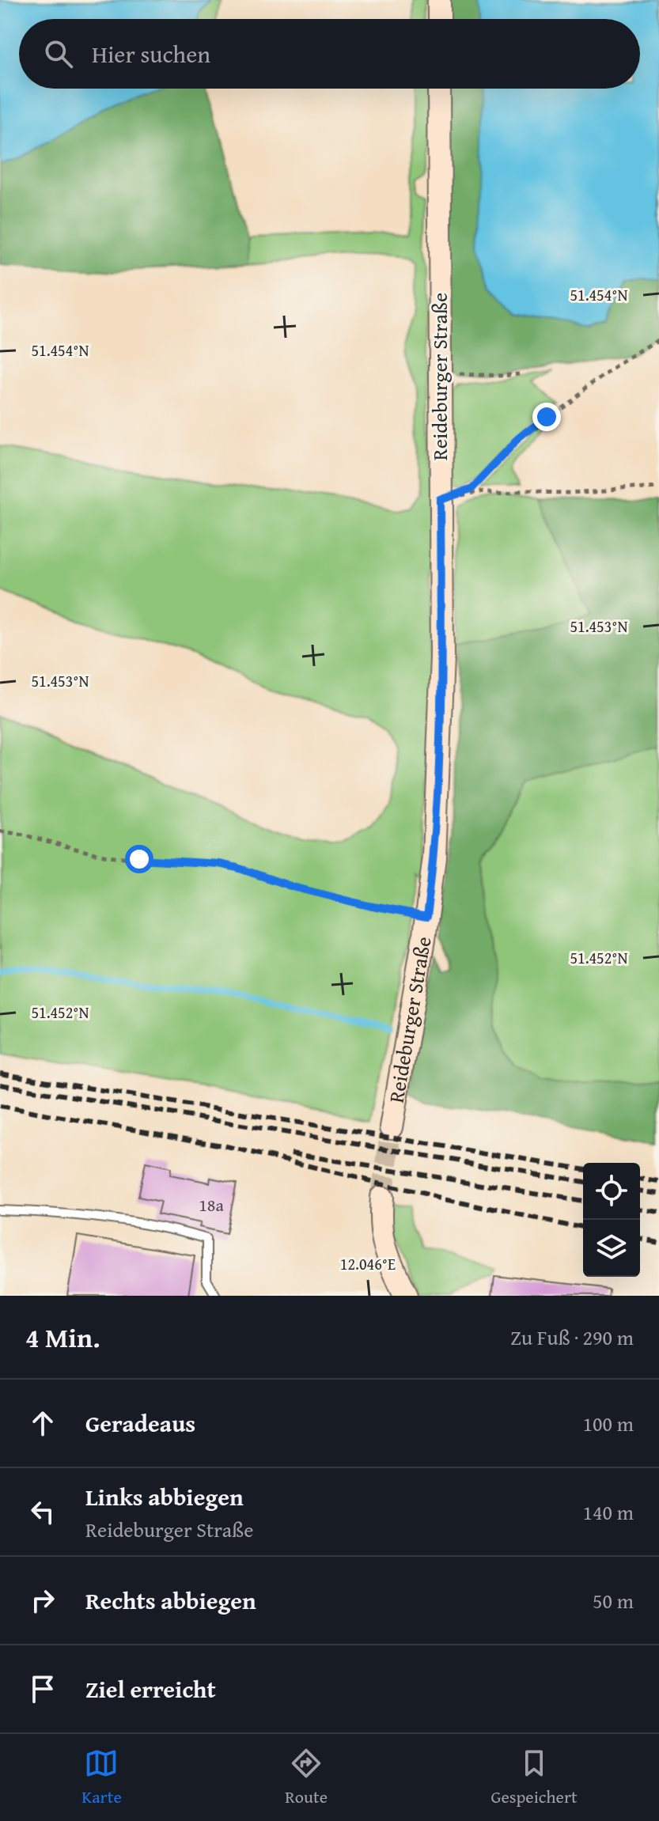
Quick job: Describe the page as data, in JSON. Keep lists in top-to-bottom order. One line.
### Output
{"streets":{"main road":["Reideburger Straße"]},"house_numbers":["18a"],"page":{"search":"Hier suchen","heading":["4 Min.","Zu Fuß · 290 m"],"list":[["Geradeaus","100 m"],["Links abbiegen","Reideburger Straße","140 m"],["Rechts abbiegen","50 m"],"Ziel erreicht"],"nav":["Karte","Route","Gespeichert"]},"coordinates":["51.454°N","51.453°N","51.452°N","12.046°E"]}
